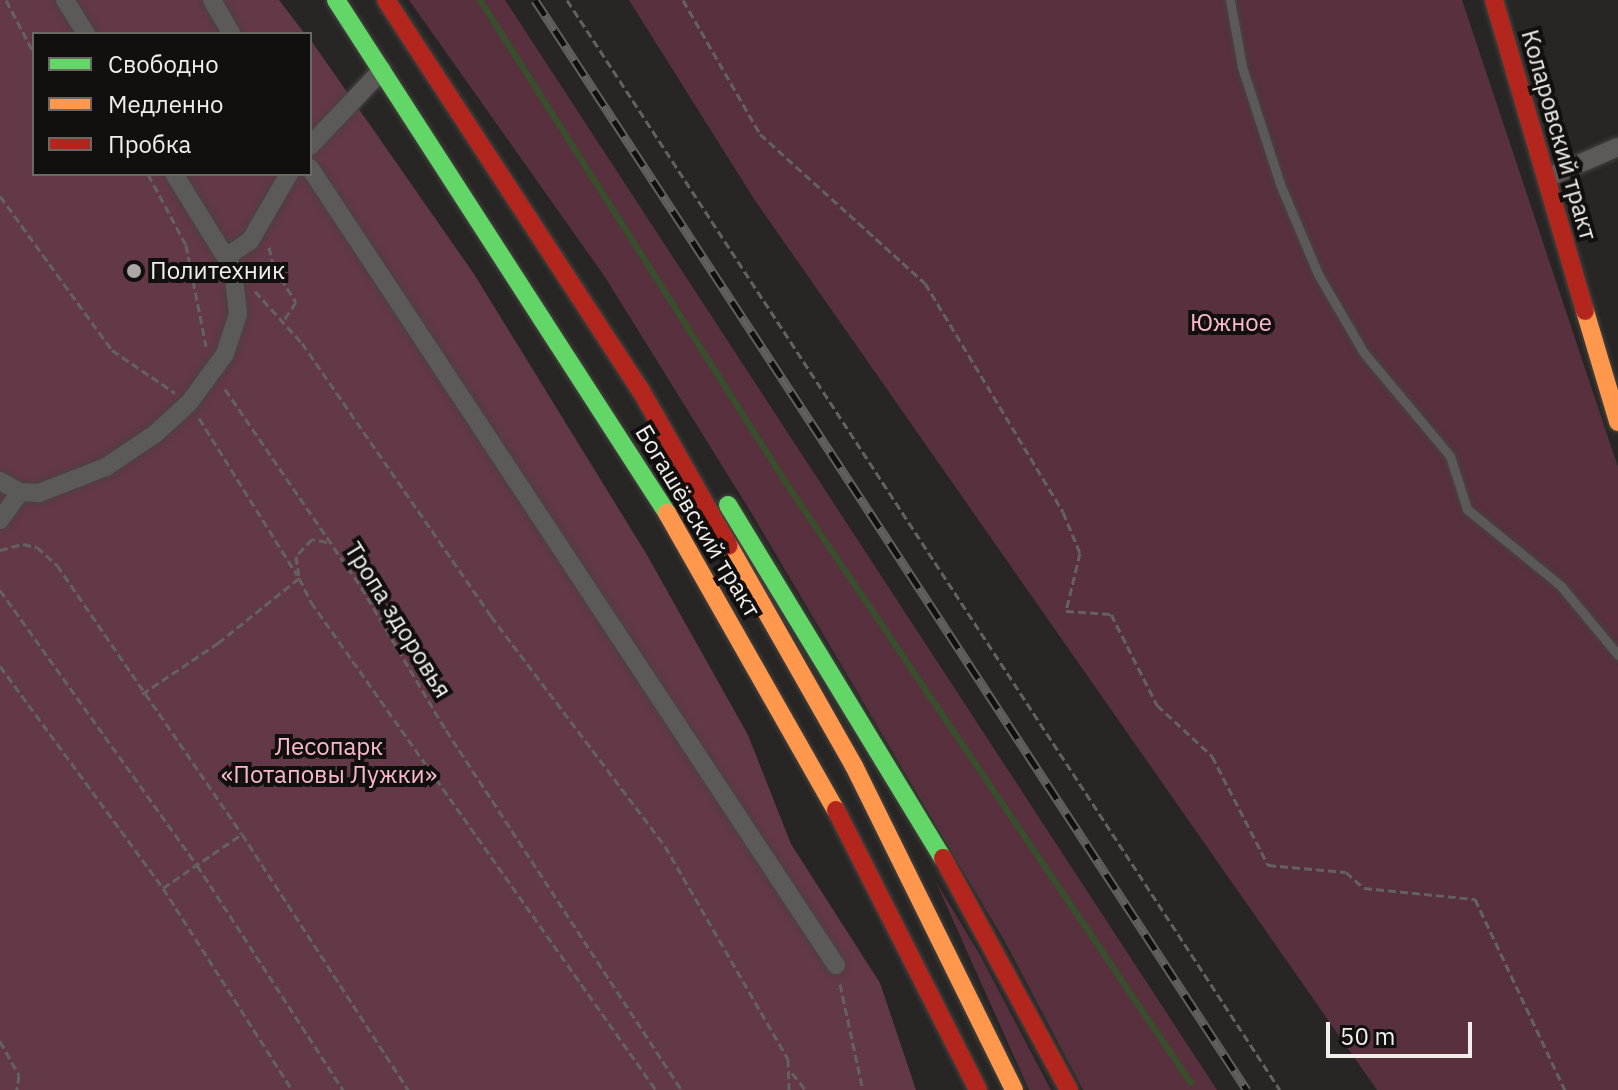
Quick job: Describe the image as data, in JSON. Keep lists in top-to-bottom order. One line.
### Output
{"streets":{"main road":["Коларовский тракт","Богашёвский тракт"],"path":["Тропа здоровья"]},"parks":["Южное","Лесопарк «Потаповы Лужки»"],"places":["Политехник"],"legend":["Свободно","Медленно","Пробка"],"scale_bar":"50 m"}
